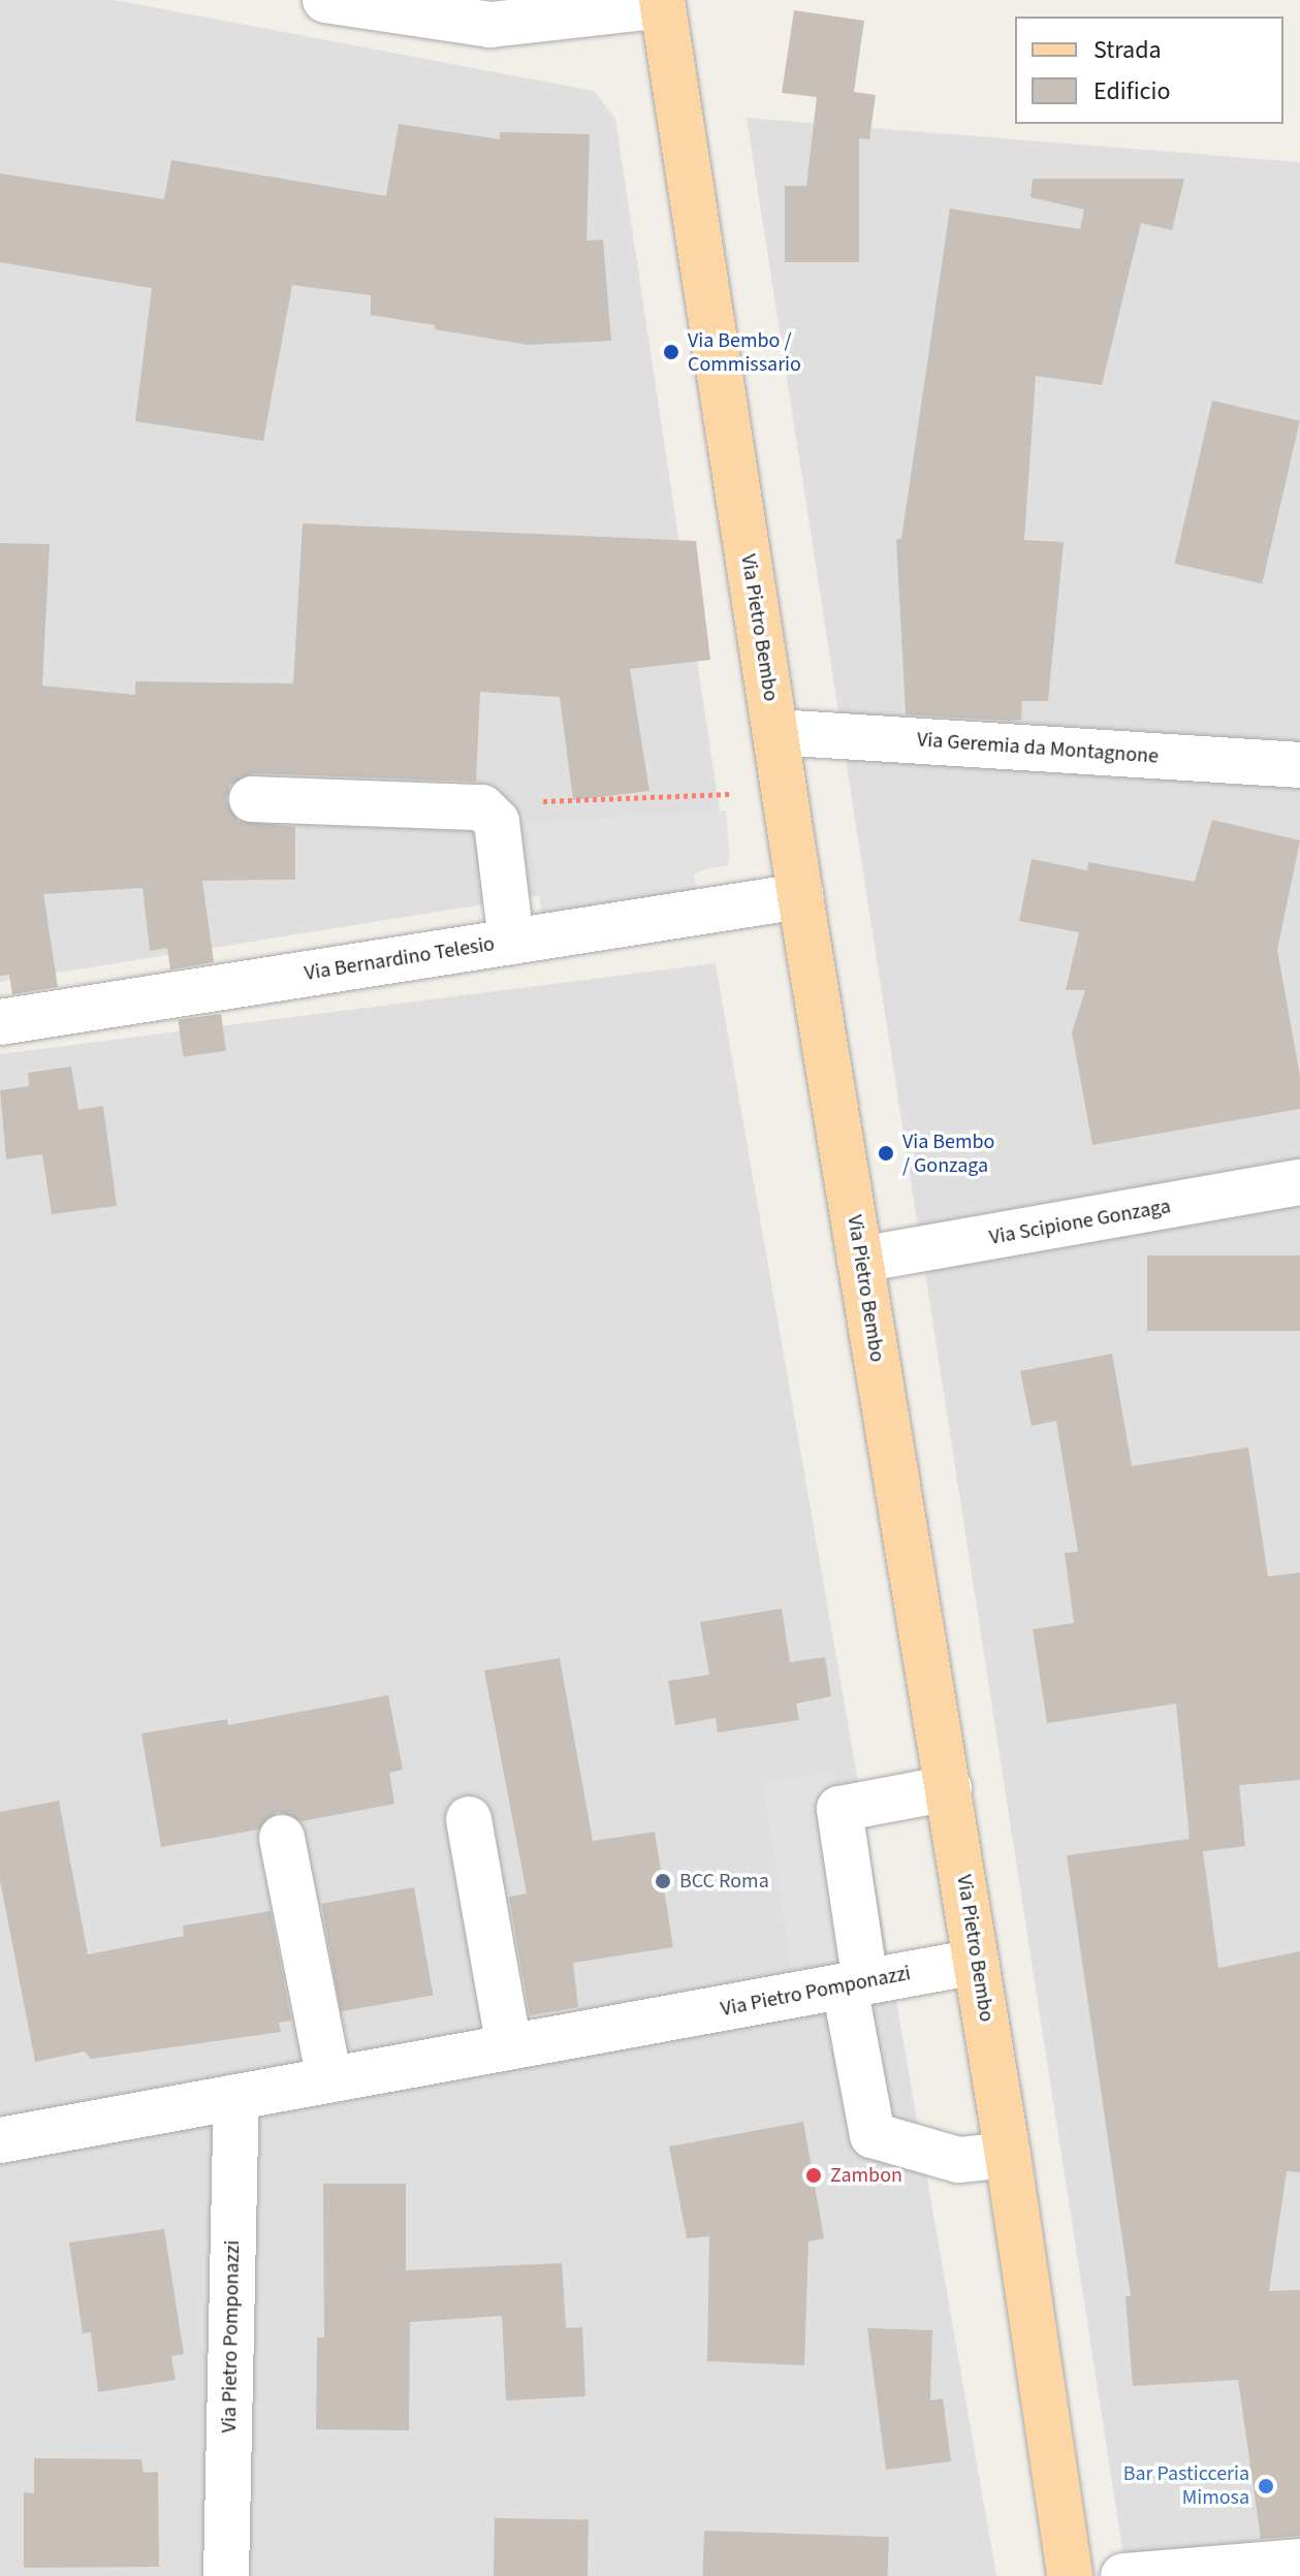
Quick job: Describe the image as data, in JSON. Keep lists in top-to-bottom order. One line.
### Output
{"streets":{"main road":["Via Pietro Bembo"],"street":["Via Geremia da Montagnone","Via Bernardino Telesio","Via Scipione Gonzaga","Via Pietro Pomponazzi"]},"crossings":[["Via Pietro Bembo","Via Geremia da Montagnone"],["Via Pietro Bembo","Via Bernardino Telesio"],["Via Pietro Bembo","Via Scipione Gonzaga"],["Via Pietro Bembo","Via Pietro Pomponazzi"]],"places":["Via Bembo / Commissario","Via Bembo / Gonzaga","BCC Roma","Zambon","Bar Pasticceria Mimosa"],"legend":["Strada","Edificio"]}
